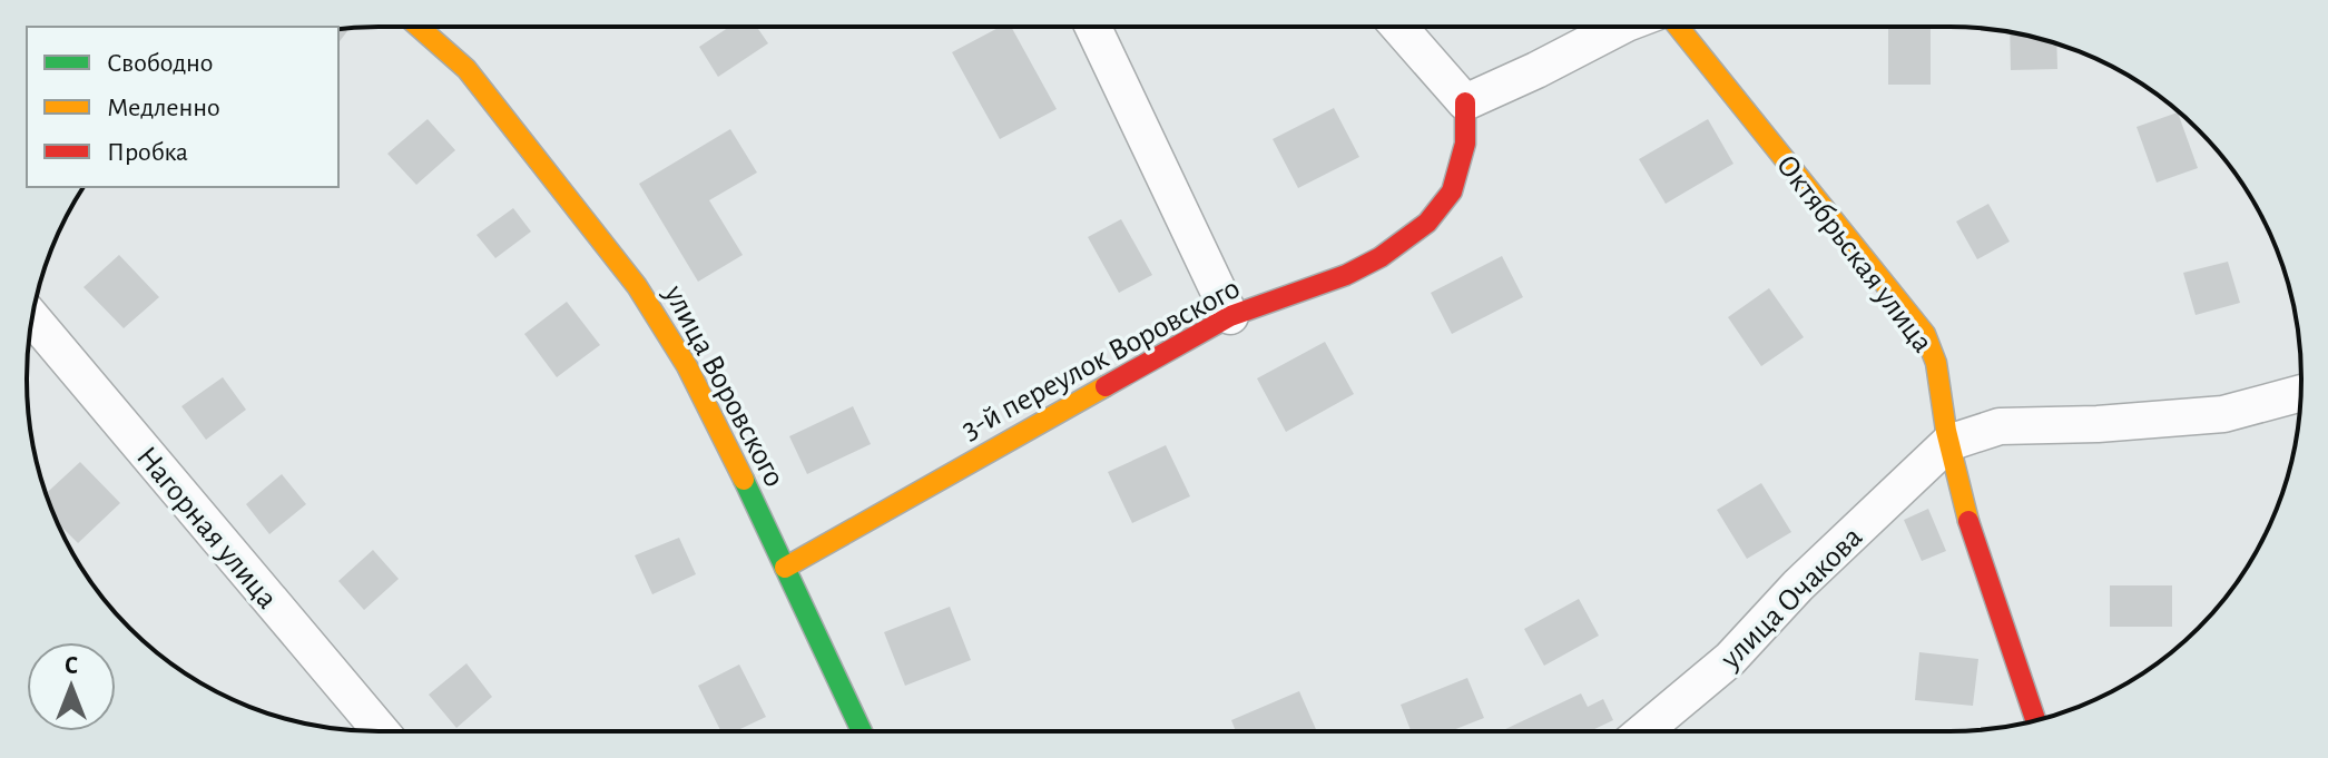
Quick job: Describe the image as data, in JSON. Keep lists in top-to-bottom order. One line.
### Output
{"streets":{"street":["Октябрьская улица","3-й переулок Воровского","улица Воровского","Нагорная улица","улица Очакова"]},"crossings":[["Октябрьская улица","улица Очакова"],["3-й переулок Воровского","улица Воровского"]],"legend":["Свободно","Медленно","Пробка"],"north":"top"}
